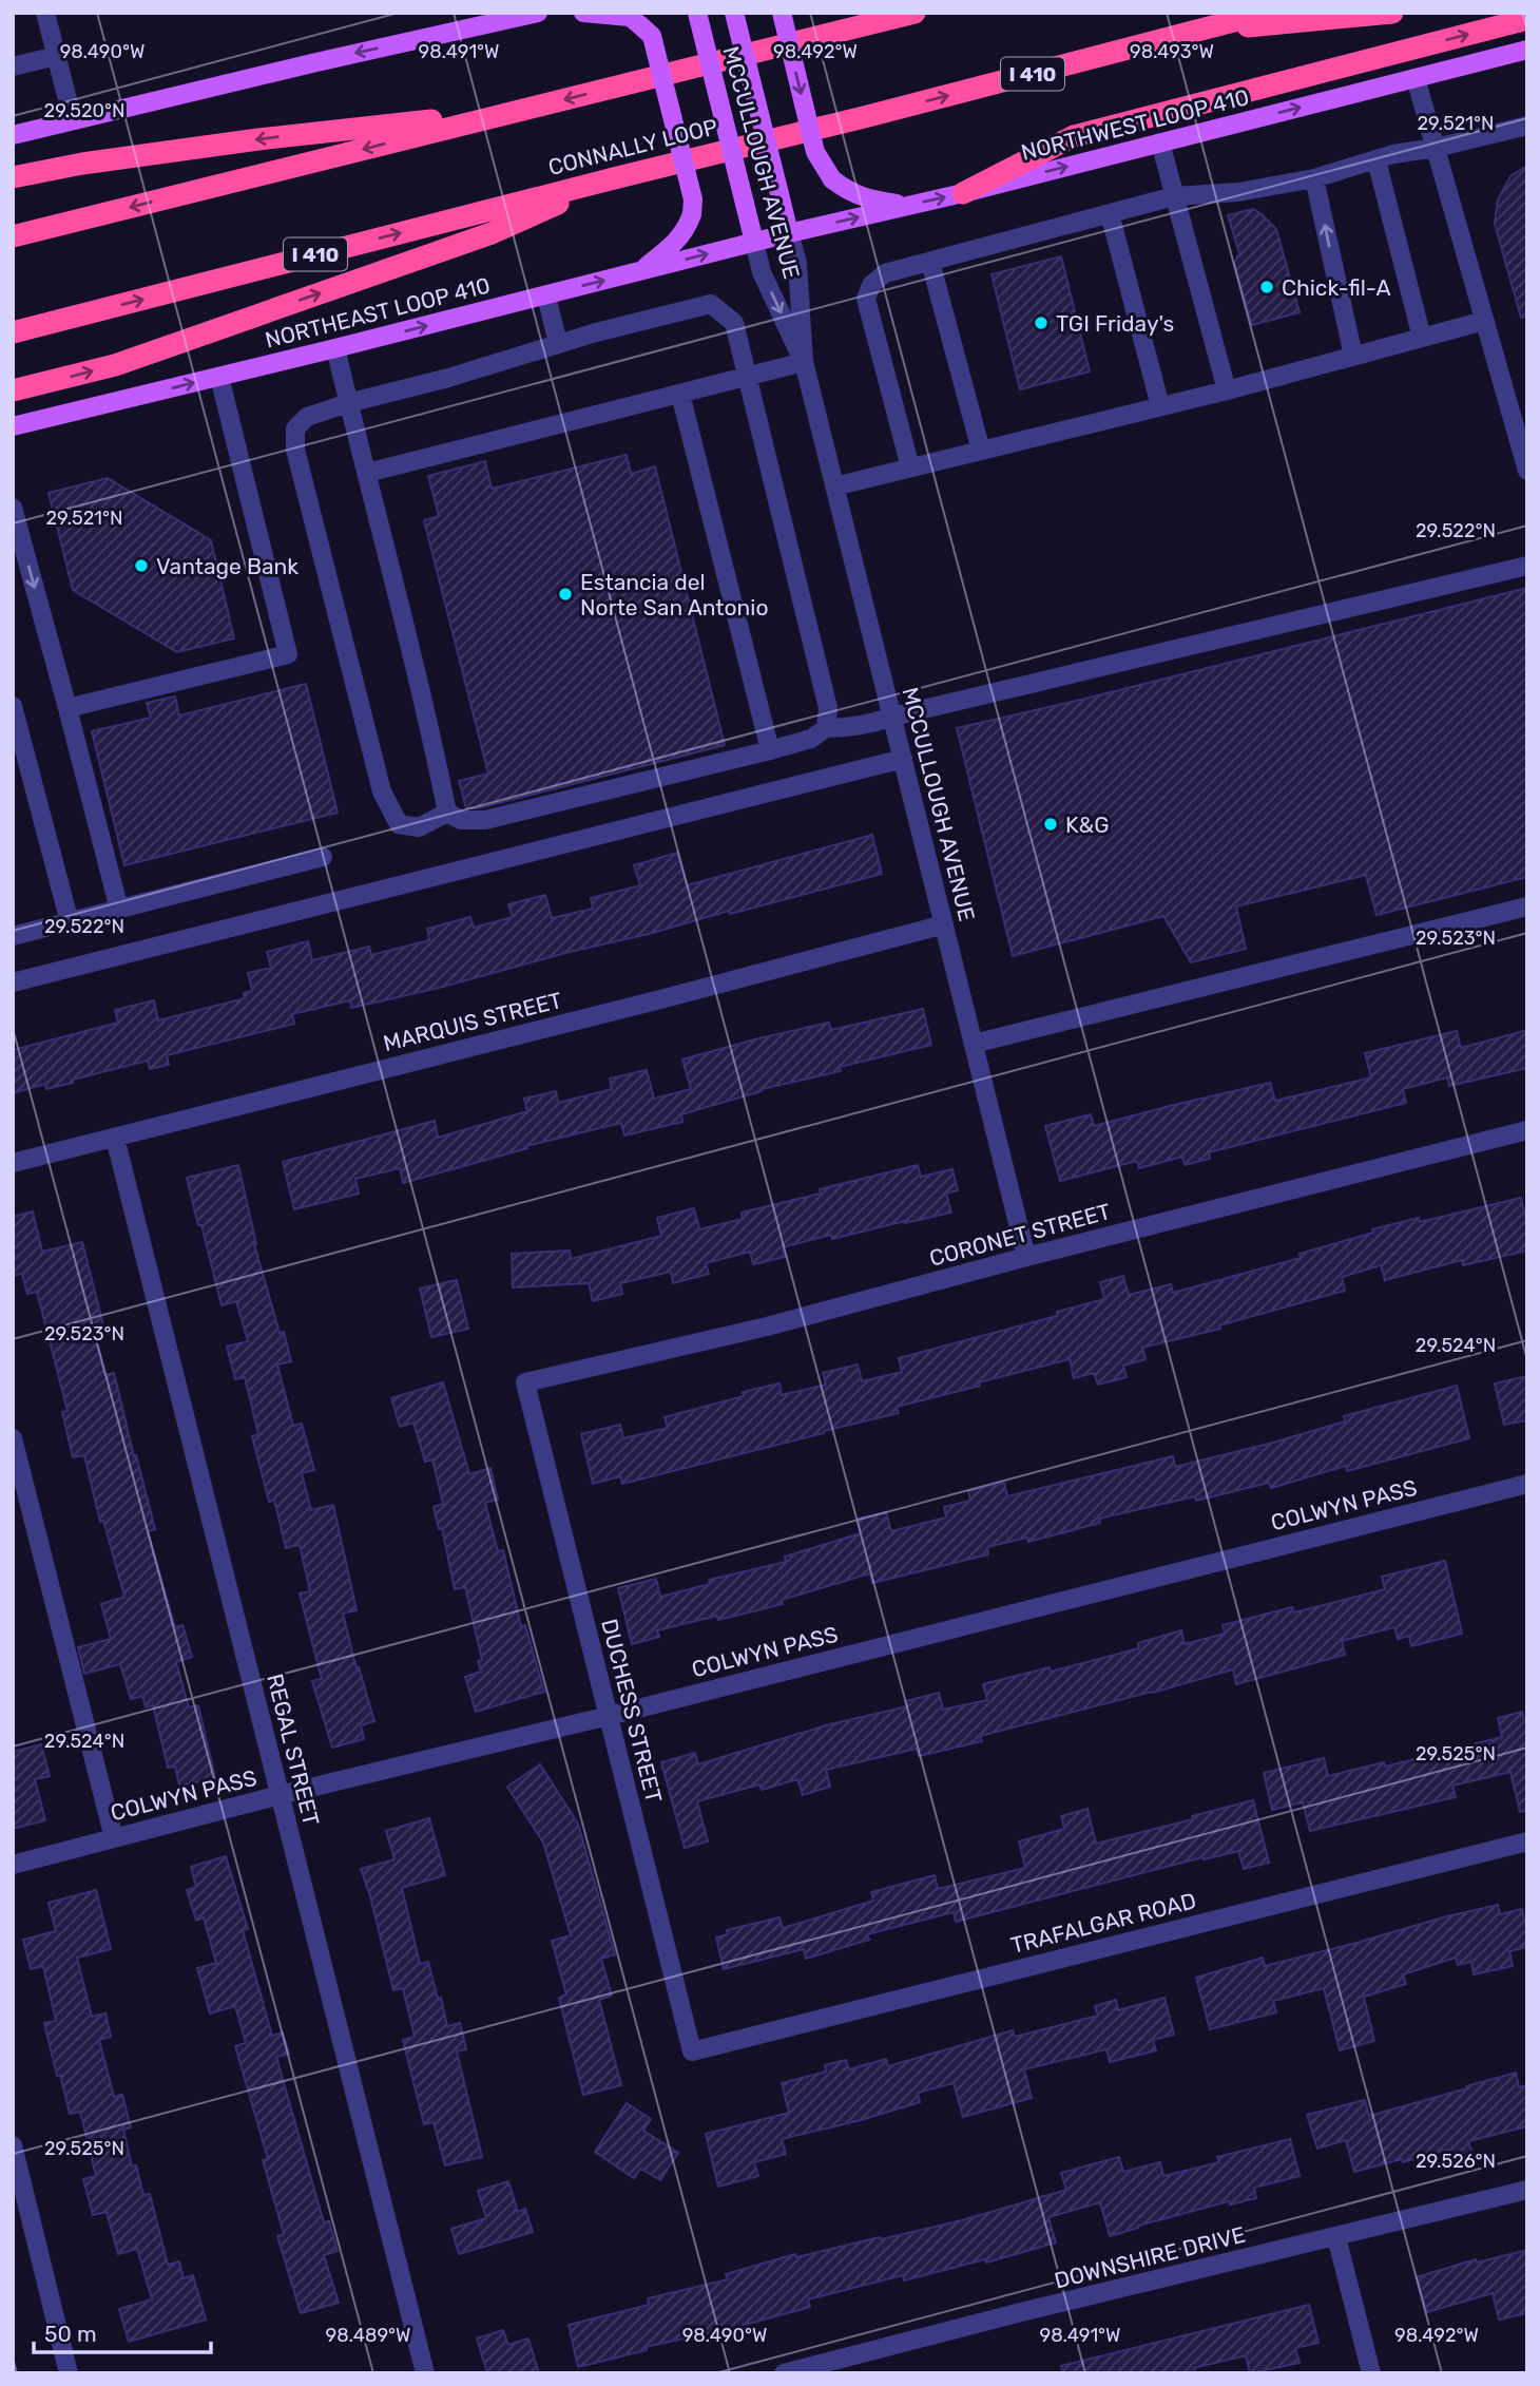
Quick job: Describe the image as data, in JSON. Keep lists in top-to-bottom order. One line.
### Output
{"streets":{"highway":["I 410","CONNALLY LOOP"],"main road":["NORTHWEST LOOP 410","MCCULLOUGH AVENUE","NORTHEAST LOOP 410"],"street":["MARQUIS STREET","CORONET STREET","COLWYN PASS","DUCHESS STREET","REGAL STREET","TRAFALGAR ROAD","DOWNSHIRE DRIVE"]},"crossings":[["NORTHWEST LOOP 410","MCCULLOUGH AVENUE"],["NORTHWEST LOOP 410","NORTHEAST LOOP 410"],["MCCULLOUGH AVENUE","NORTHEAST LOOP 410"],["MCCULLOUGH AVENUE","MARQUIS STREET"],["MCCULLOUGH AVENUE","CORONET STREET"],["MARQUIS STREET","REGAL STREET"],["CORONET STREET","DUCHESS STREET"],["COLWYN PASS","DUCHESS STREET"],["COLWYN PASS","REGAL STREET"],["DUCHESS STREET","TRAFALGAR ROAD"]],"one_way":["NORTHWEST LOOP 410","NORTHEAST LOOP 410"],"places":["Chick-fil-A","TGI Friday's","Vantage Bank","Estancia del Norte San Antonio","K&G"],"scale_bar":"50 m","coordinates":["98.490°W","98.491°W","98.492°W","98.493°W","29.520°N","29.521°N","29.522°N","29.523°N","29.524°N","29.525°N","29.526°N","98.489°W"]}
